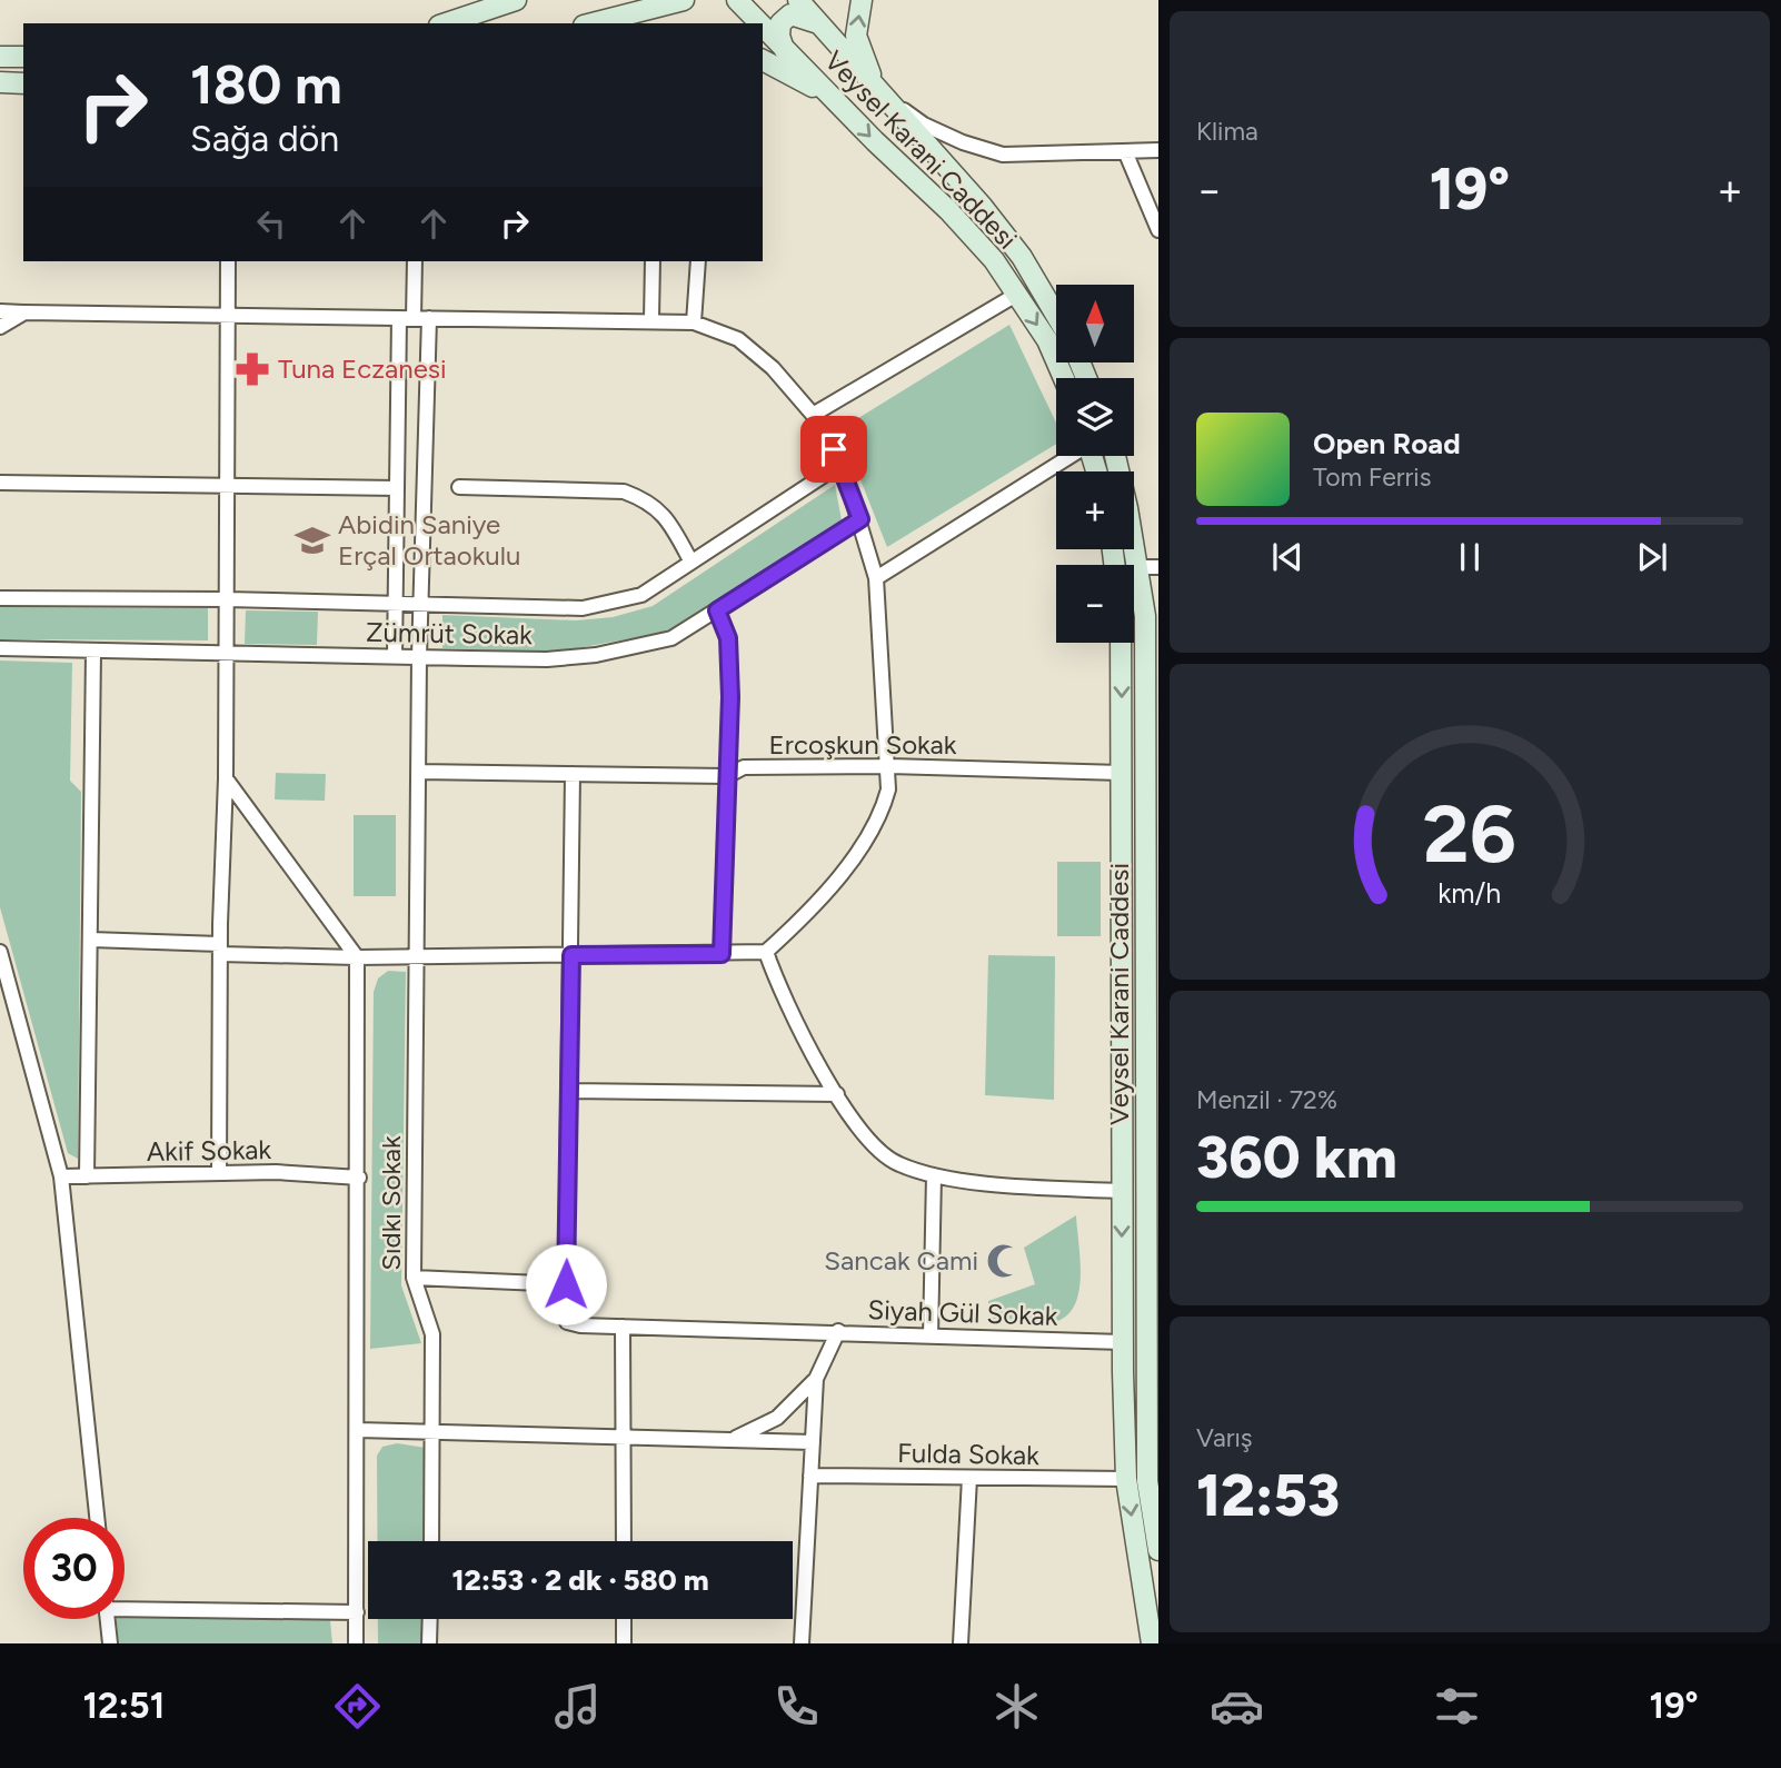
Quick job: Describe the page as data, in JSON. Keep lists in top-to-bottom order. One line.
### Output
{"streets":{"main road":["Veysel Karani Caddesi"],"street":["Zümrüt Sokak","Ercoşkun Sokak","Akif Sokak","Sıdkı Sokak","Siyah Gül Sokak","Fulda Sokak"]},"crossings":[["Veysel Karani Caddesi","Ercoşkun Sokak"],["Veysel Karani Caddesi","Siyah Gül Sokak"],["Veysel Karani Caddesi","Fulda Sokak"],["Zümrüt Sokak","Sıdkı Sokak"],["Ercoşkun Sokak","Sıdkı Sokak"],["Siyah Gül Sokak","Fulda Sokak"]],"places":{"pharmacy":["Tuna Eczanesi"],"school or university":["Abidin Saniye Erçal Ortaokulu"],"mosque":["Sancak Cami"]},"north":"top","page":{"tile":["Klima",["Menzil · 72%","360 km"],["Varış","12:53"]],"turn":["180 m","Sağa dön"],"heat":["−","19°","+"],"map_buttons":["+","−"],"song":["Open Road","Tom Ferris"],"limit":"30","trip":"12:53 · 2 dk · 580 m","tabs":["12:51","19°"],"gauge":["26","km/h"]}}
